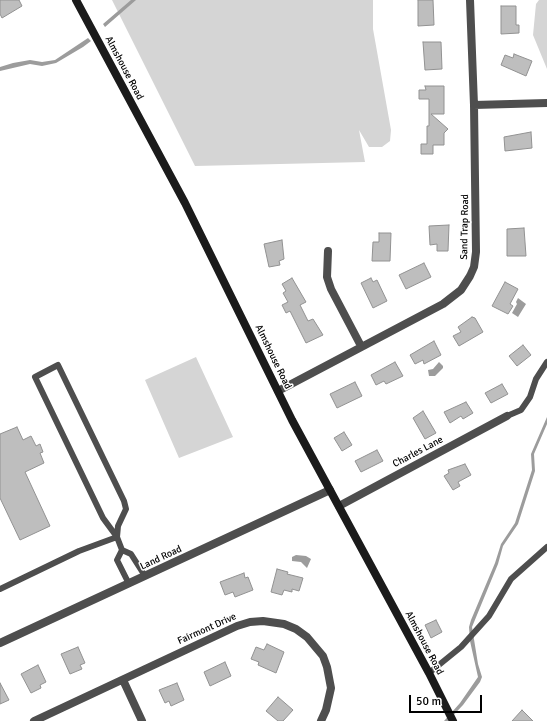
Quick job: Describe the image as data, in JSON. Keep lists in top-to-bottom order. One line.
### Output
{"streets":{"main road":["Almshouse Road"],"street":["Sand Trap Road","Charles Lane","Land Road","Fairmont Drive"]},"crossings":[["Almshouse Road","Sand Trap Road"],["Almshouse Road","Charles Lane"],["Almshouse Road","Land Road"]],"scale_bar":"50 m"}
